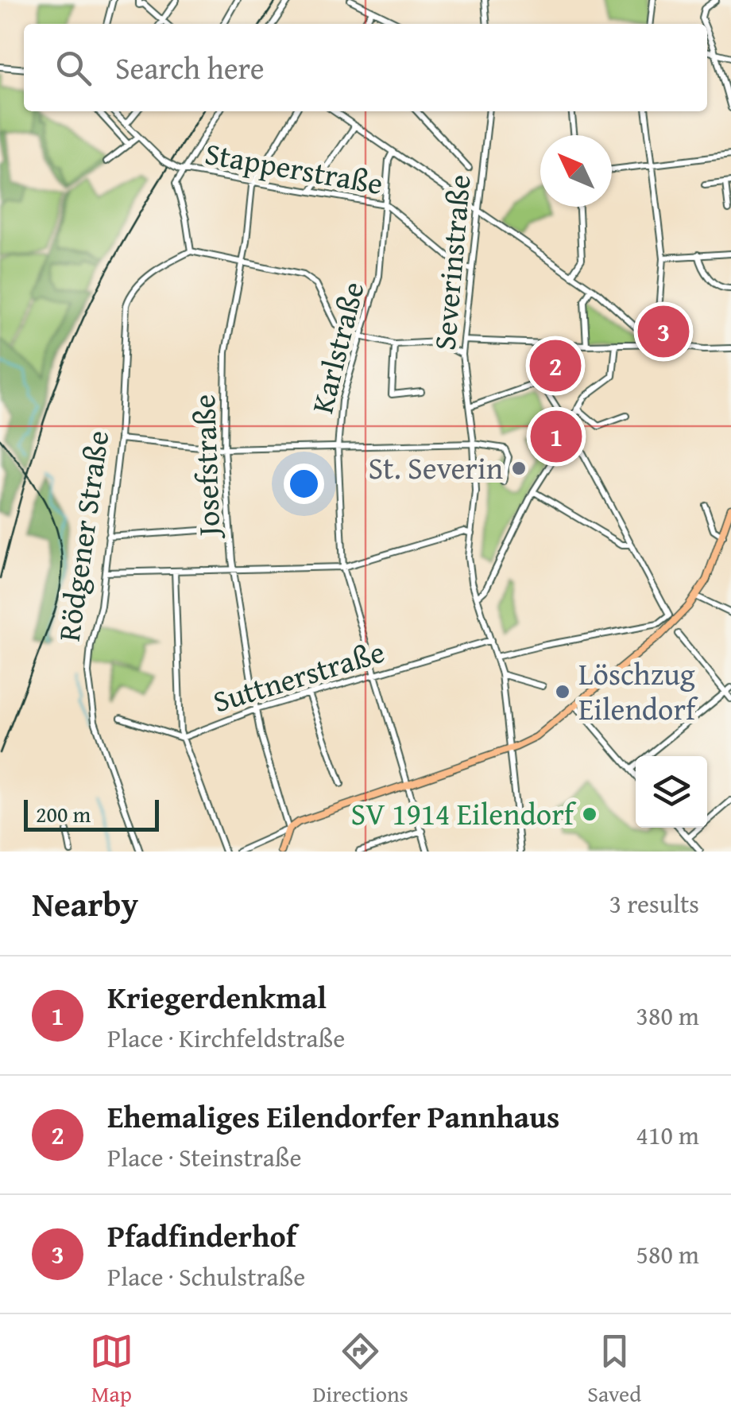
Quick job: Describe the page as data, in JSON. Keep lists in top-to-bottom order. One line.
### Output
{"streets":{"street":["Stapperstraße","Severinstraße","Karlstraße","Josefstraße","Rödgener Straße","Suttnerstraße"]},"crossings":[["Stapperstraße","Severinstraße"],["Stapperstraße","Karlstraße"],["Stapperstraße","Josefstraße"],["Severinstraße","Suttnerstraße"],["Karlstraße","Suttnerstraße"],["Josefstraße","Suttnerstraße"]],"places":["St. Severin","Löschzug Eilendorf","SV 1914 Eilendorf"],"scale_bar":"200 m","north":"top left","page":{"search":"Search here","pins":["3","2","1"],"scale":"200 m","heading":["Nearby","3 results"],"list":[{"mark":"1","name":"Kriegerdenkmal","note":"Place · Kirchfeldstraße","value":"380 m"},{"mark":"2","name":"Ehemaliges Eilendorfer Pannhaus","note":"Place · Steinstraße","value":"410 m"},{"mark":"3","name":"Pfadfinderhof","note":"Place · Schulstraße","value":"580 m"}],"nav":["Map","Directions","Saved"]}}
